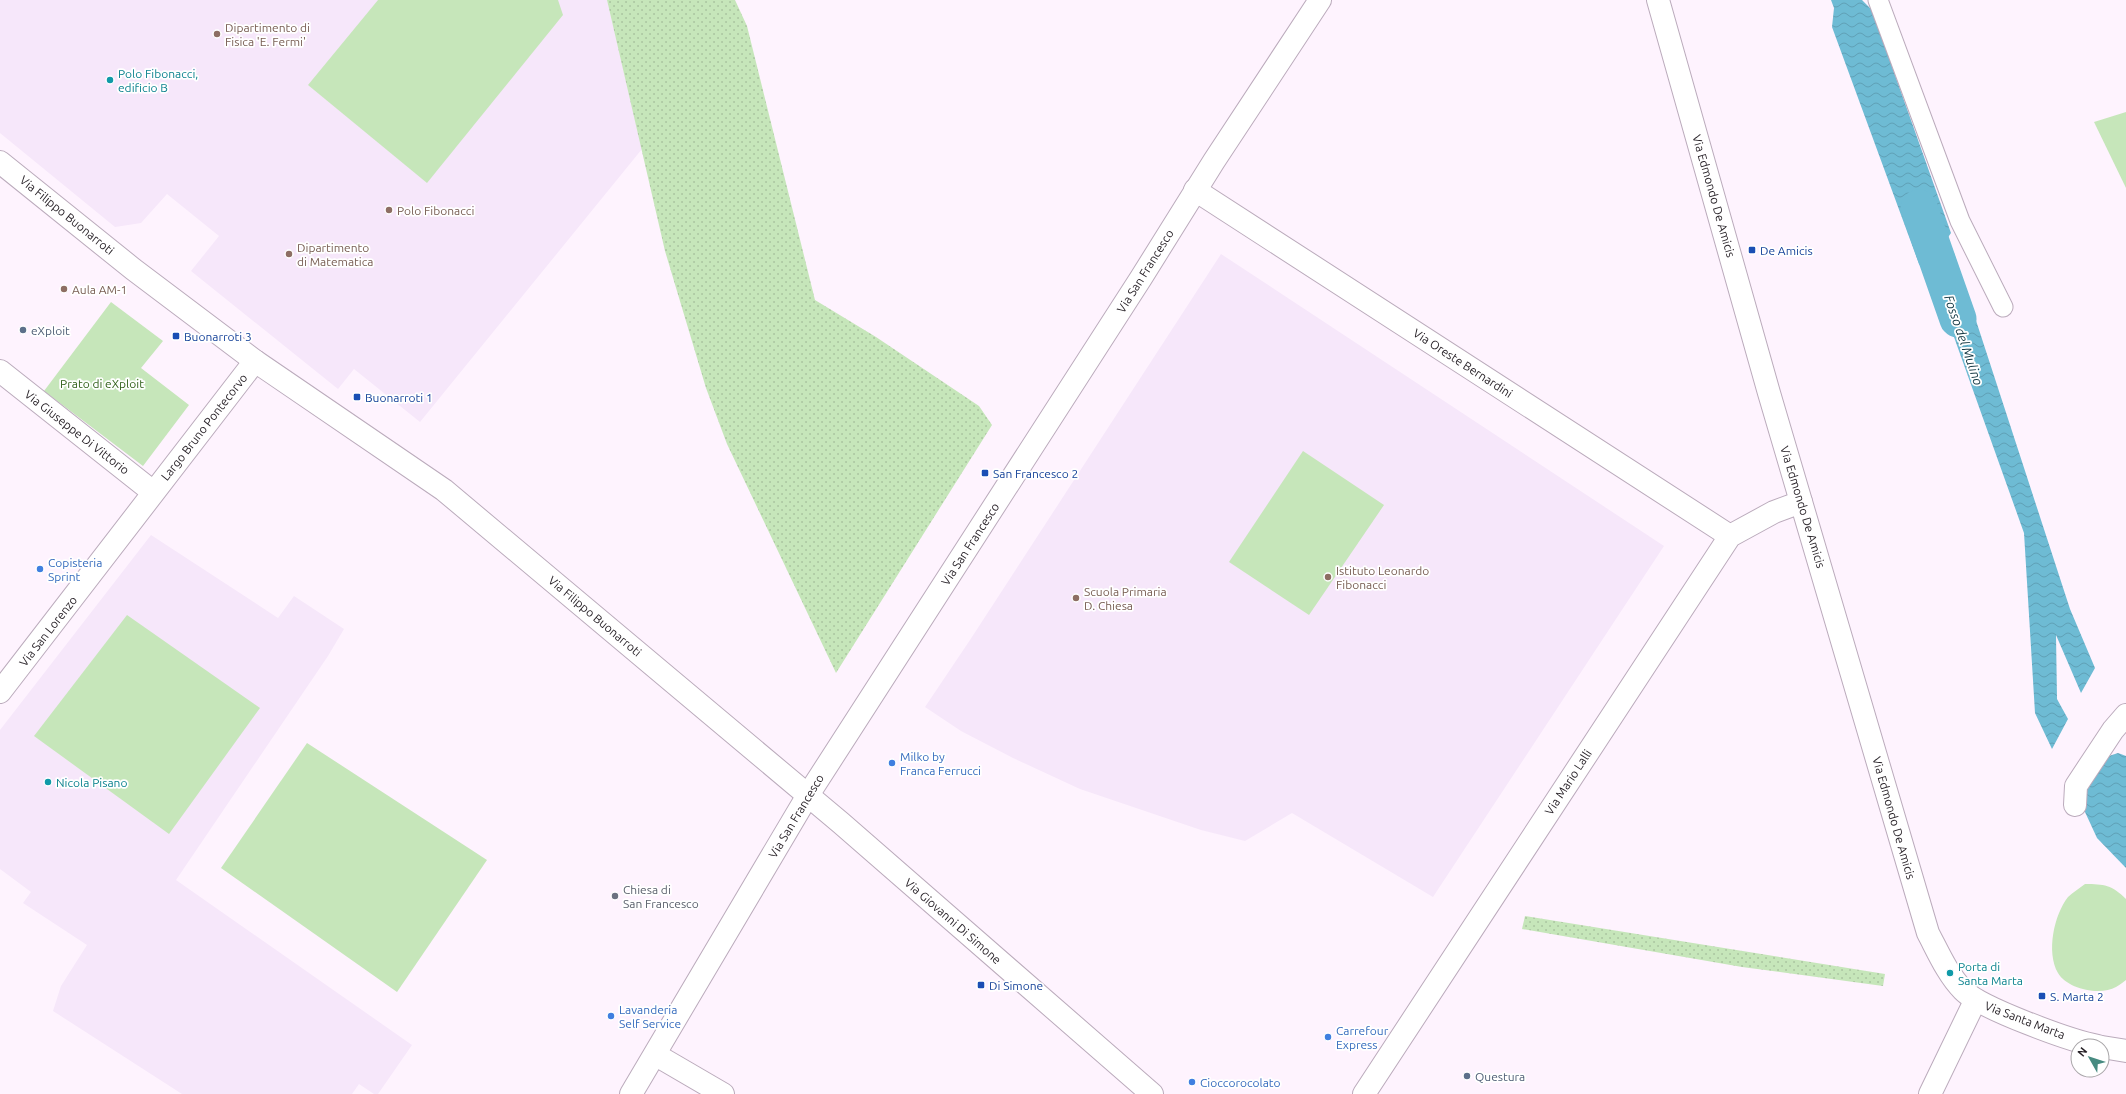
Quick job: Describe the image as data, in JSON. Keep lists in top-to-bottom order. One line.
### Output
{"streets":{"street":["Via Edmondo De Amicis","Via Filippo Buonarroti","Via San Francesco","Via Oreste Bernardini","Largo Bruno Pontecorvo","Via Giuseppe Di Vittorio","Via San Lorenzo","Via Mario Lalli","Via Giovanni Di Simone","Via Santa Marta"]},"crossings":[["Via Edmondo De Amicis","Via Mario Lalli"],["Via Edmondo De Amicis","Via Santa Marta"],["Via Filippo Buonarroti","Via San Francesco"],["Via Filippo Buonarroti","Largo Bruno Pontecorvo"],["Via Filippo Buonarroti","Via Giovanni Di Simone"],["Via San Francesco","Via Oreste Bernardini"],["Via San Francesco","Via Giovanni Di Simone"],["Via Oreste Bernardini","Via Mario Lalli"],["Largo Bruno Pontecorvo","Via Giuseppe Di Vittorio"],["Largo Bruno Pontecorvo","Via San Lorenzo"],["Via Giuseppe Di Vittorio","Via San Lorenzo"]],"water":["Fosso del Mulino"],"parks":["Prato di eXploit"],"places":{"other":["Dipartimento di Fisica 'E. Fermi'","Polo Fibonacci, edificio B","Polo Fibonacci","Dipartimento di Matematica","Aula AM-1","eXploit","Copisteria Sprint","Istituto Leonardo Fibonacci","Scuola Primaria D. Chiesa","Milko by Franca Ferrucci","Nicola Pisano","Chiesa di San Francesco","Porta di Santa Marta","Lavanderia Self Service","Carrefour Express","Questura","Cioccorocolato"],"transit":["De Amicis","Buonarroti 3","Buonarroti 1","San Francesco 2","Di Simone","S. Marta 2"]},"north":"top left"}
